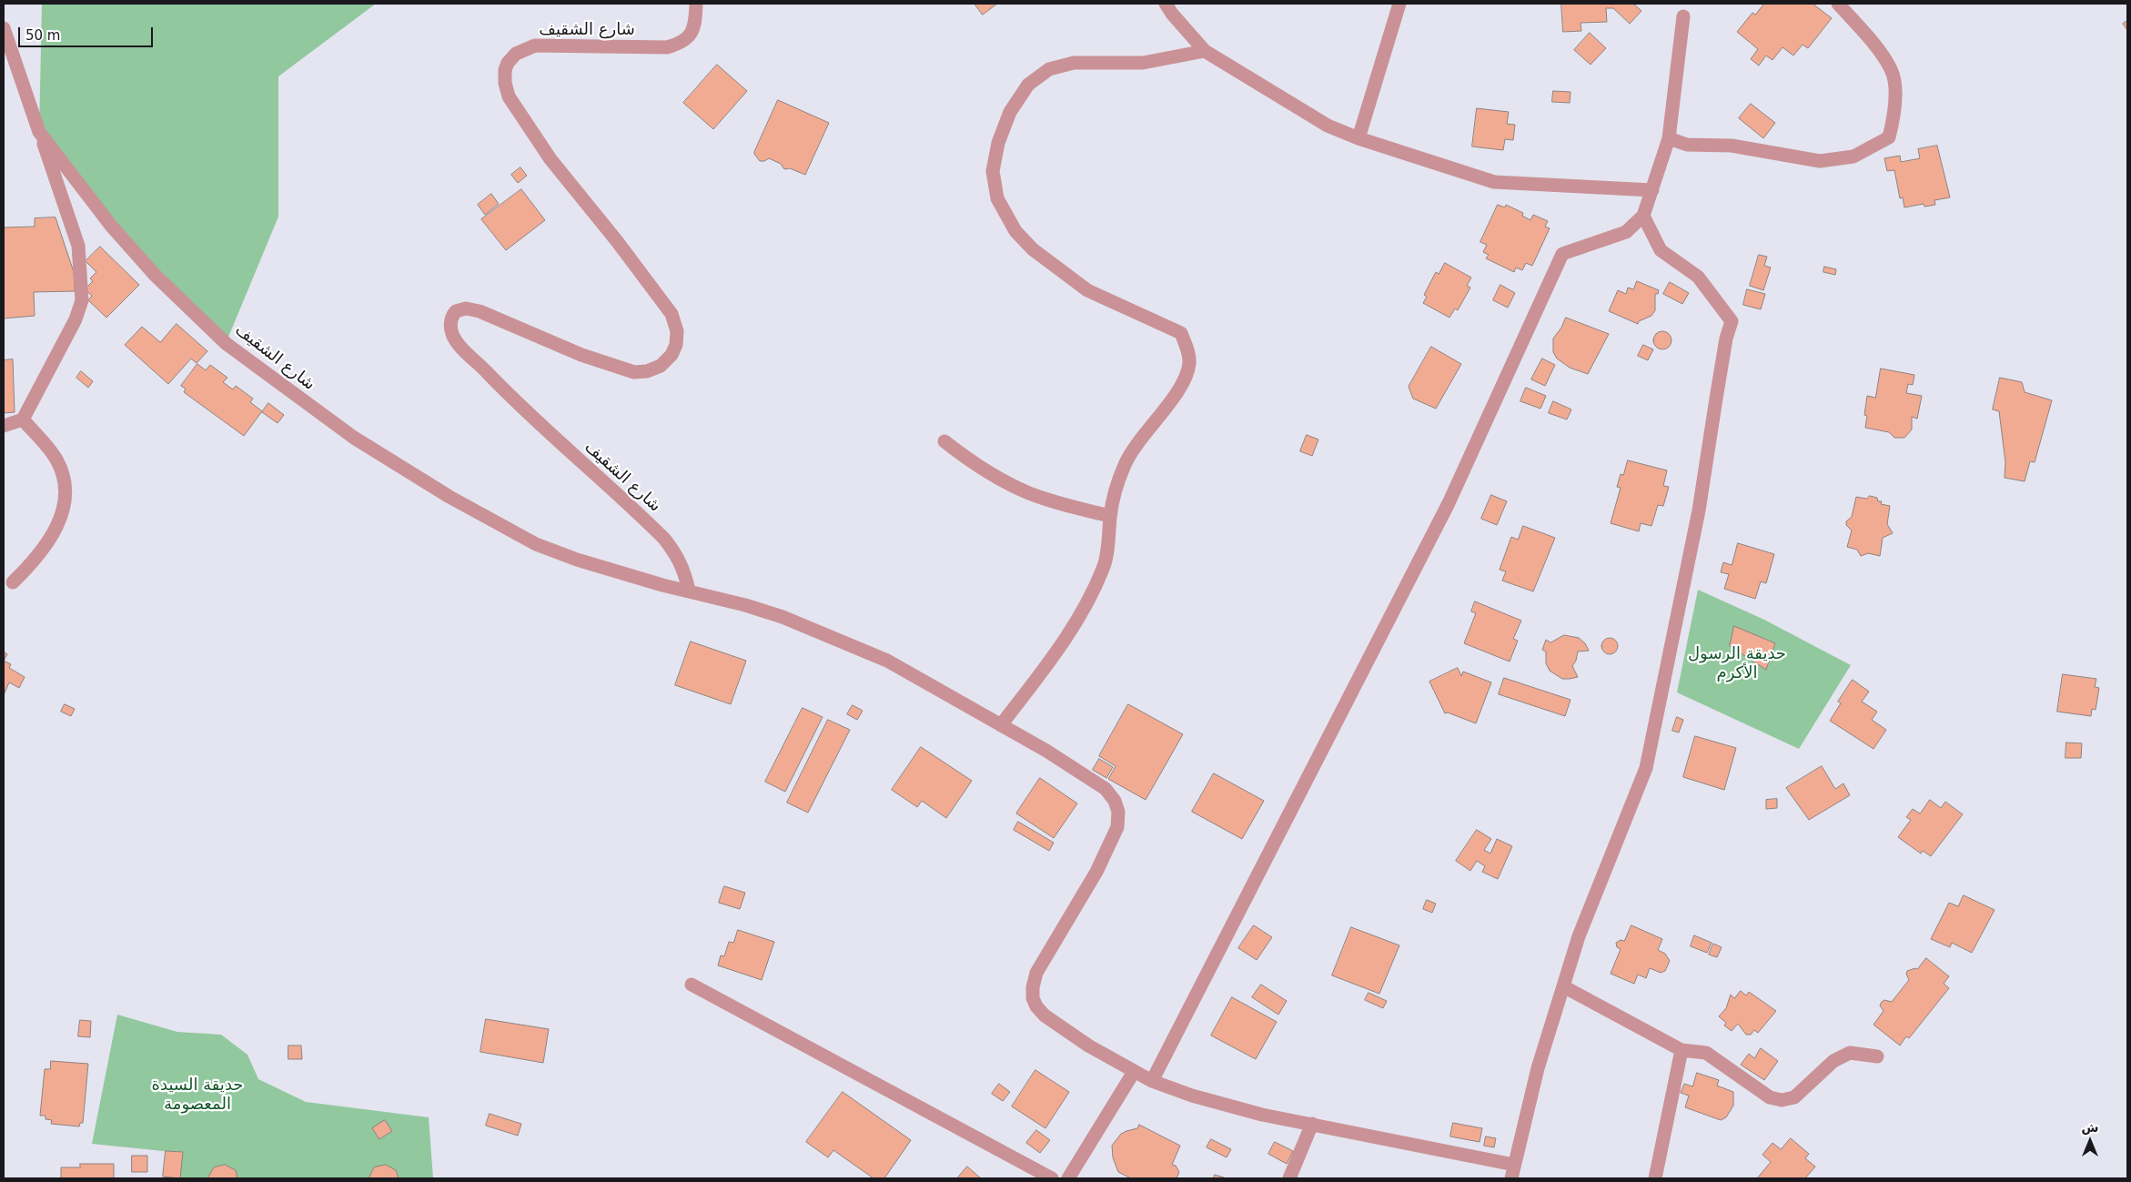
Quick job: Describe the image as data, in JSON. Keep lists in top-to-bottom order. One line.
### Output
{"streets":{"street":["شارع الشقيف"]},"parks":["حديقة الرسول الأكرم","حديقة السيدة المعصومة"],"scale_bar":"50 m","north":"top"}
